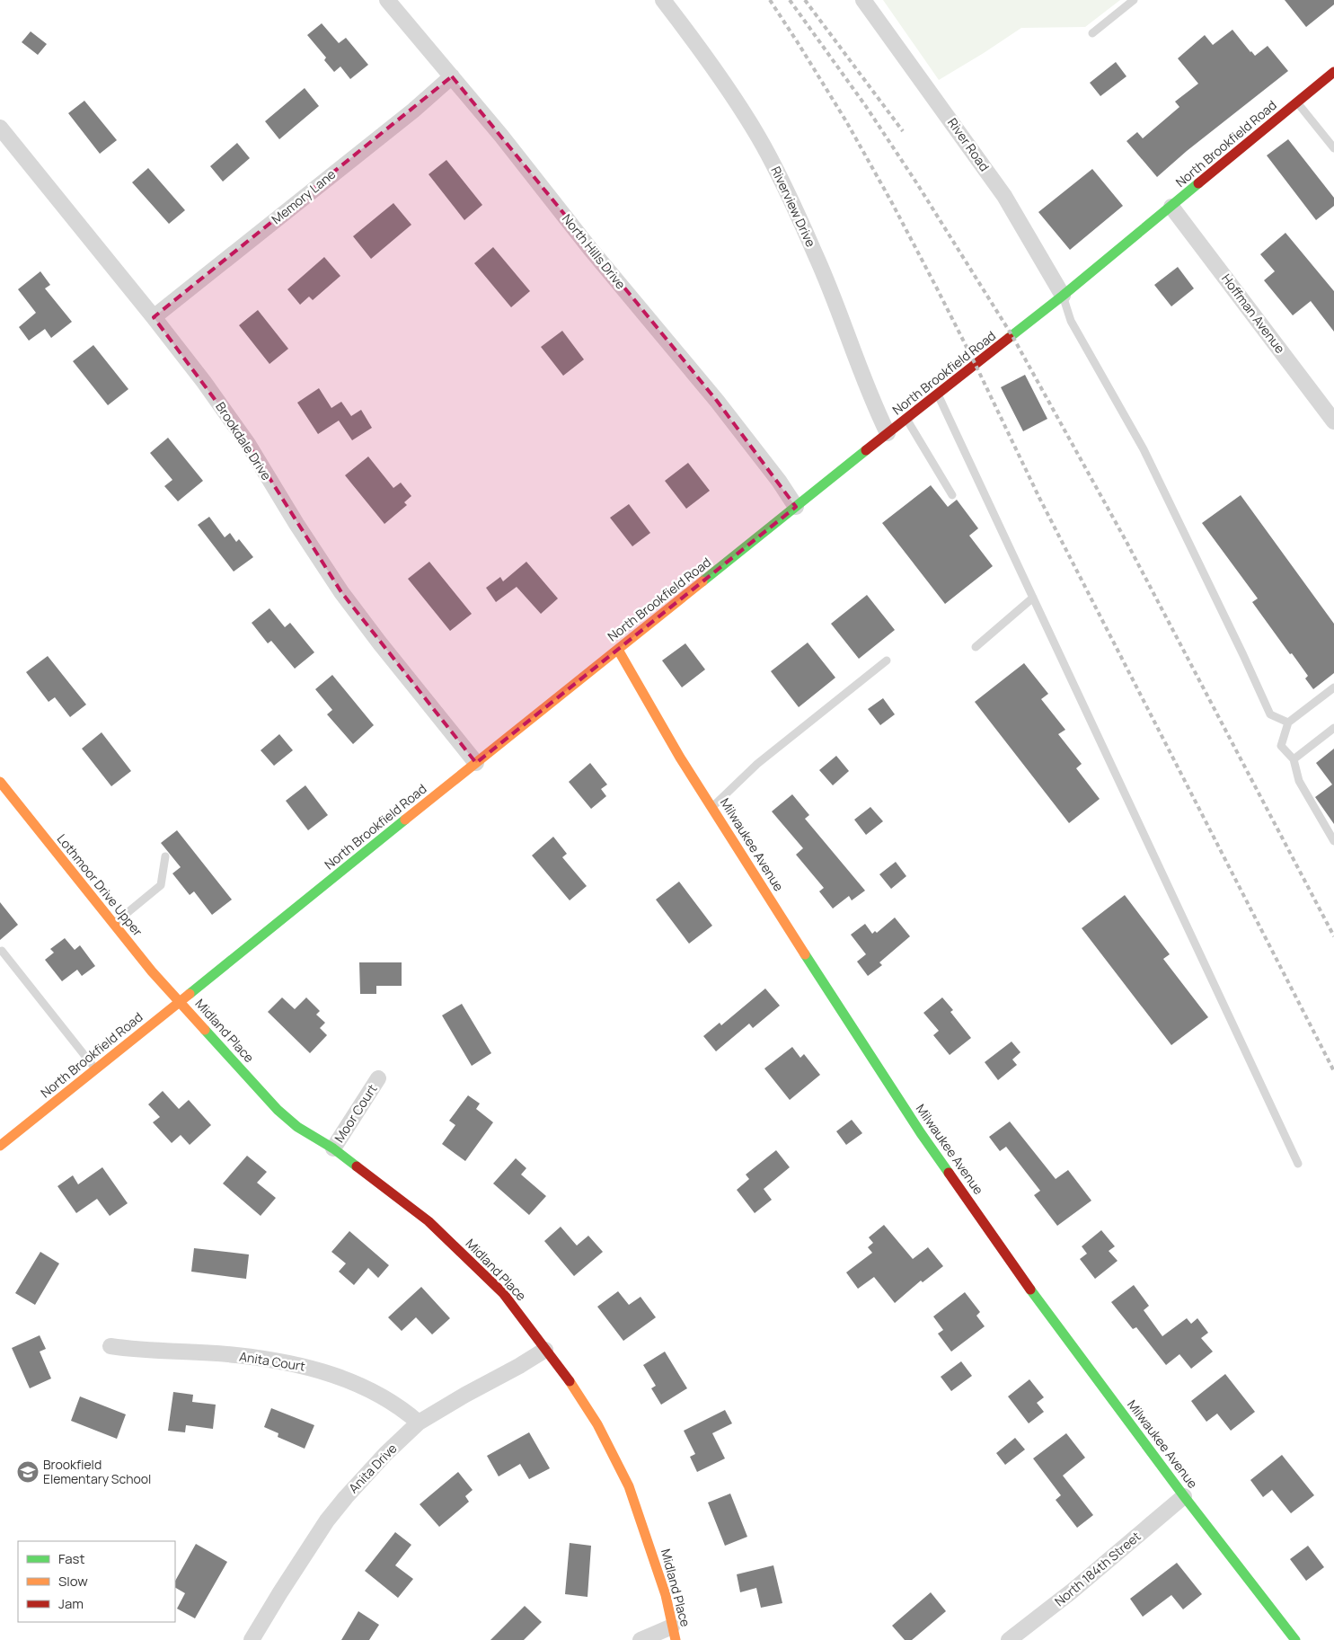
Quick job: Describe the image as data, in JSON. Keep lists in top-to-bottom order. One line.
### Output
{"streets":{"street":["North Brookfield Road","River Road","Memory Lane","Riverview Drive","North Hills Drive","Hoffman Avenue","Brookdale Drive","Milwaukee Avenue","Lothmoor Drive Upper","Midland Place","Moor Court","Anita Court","Anita Drive","North 184th Street"]},"crossings":[["North Brookfield Road","River Road"],["North Brookfield Road","Riverview Drive"],["North Brookfield Road","North Hills Drive"],["North Brookfield Road","Hoffman Avenue"],["North Brookfield Road","Brookdale Drive"],["North Brookfield Road","Milwaukee Avenue"],["North Brookfield Road","Lothmoor Drive Upper"],["North Brookfield Road","Midland Place"],["Memory Lane","North Hills Drive"],["Memory Lane","Brookdale Drive"],["Milwaukee Avenue","North 184th Street"],["Lothmoor Drive Upper","Midland Place"],["Midland Place","Moor Court"],["Midland Place","Anita Drive"],["Anita Court","Anita Drive"]],"places":{"school or university":["Brookfield Elementary School"]},"legend":["Fast","Slow","Jam"]}
